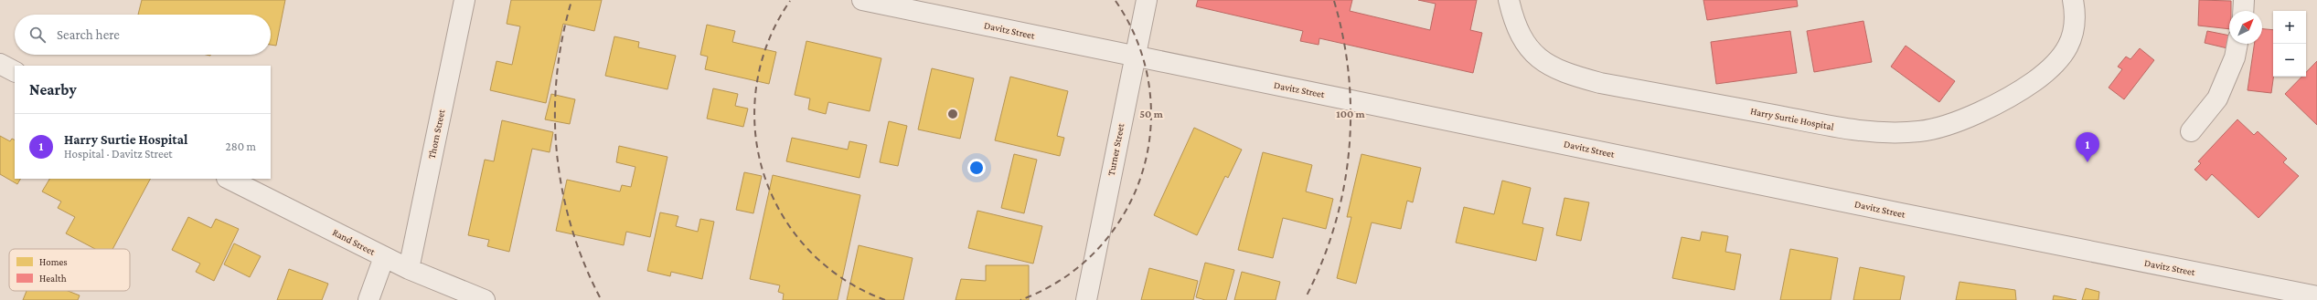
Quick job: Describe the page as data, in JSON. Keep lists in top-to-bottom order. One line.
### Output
{"streets":{"street":["Davitz Street","Harry Surtie Hospital","Thorn Street","Turner Street","Rand Street"]},"crossings":[["Davitz Street","Turner Street"],["Thorn Street","Rand Street"]],"legend":["Homes","Health"],"north":"top right","page":{"map_buttons":["+","−"],"search":"Search here","heading":"Nearby","list":[{"mark":"1","name":"Harry Surtie Hospital","note":"Hospital · Davitz Street","value":"280 m"}],"pins":"1"},"rings":["50 m","100 m"]}
